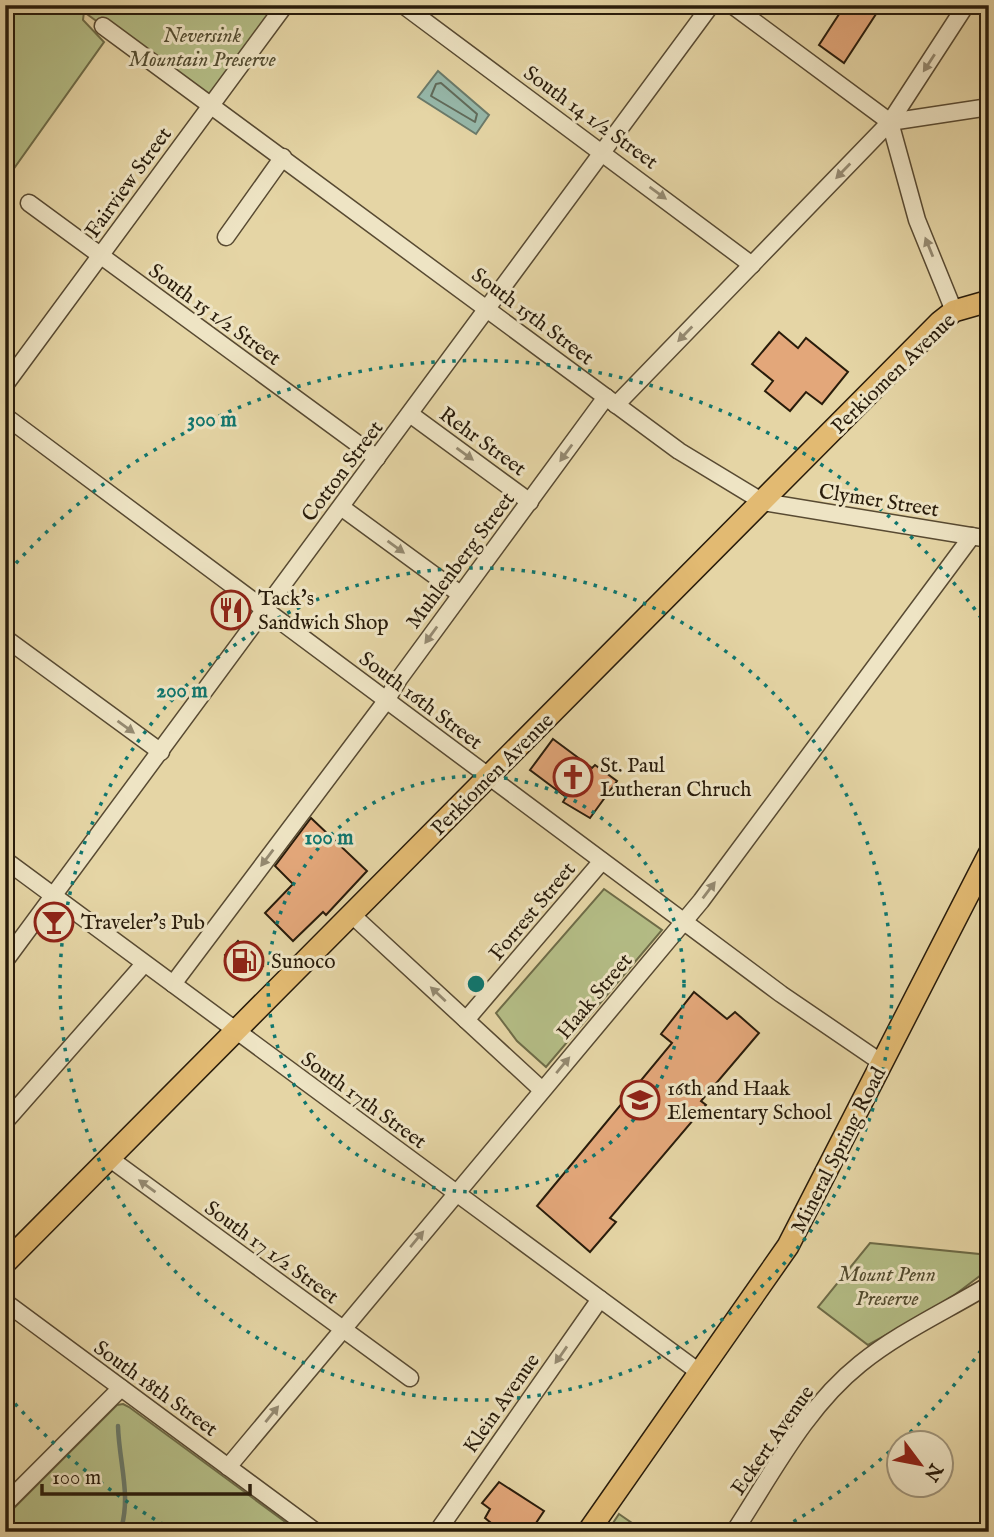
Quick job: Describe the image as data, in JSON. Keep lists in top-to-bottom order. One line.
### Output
{"streets":{"main road":["Perkiomen Avenue","Mineral Spring Road"],"street":["South 14 1/2 Street","Fairview Street","South 15 1/2 Street","South 15th Street","Rehr Street","Cotton Street","Clymer Street","Muhlenberg Street","South 16th Street","Forrest Street","Haak Street","South 17th Street","South 17 1/2 Street","South 18th Street","Klein Avenue","Eckert Avenue"]},"crossings":[["South 14 1/2 Street","Cotton Street"],["South 14 1/2 Street","Muhlenberg Street"],["Fairview Street","South 15 1/2 Street"],["Fairview Street","South 15th Street"],["South 15 1/2 Street","Cotton Street"],["South 15th Street","Perkiomen Avenue"],["South 15th Street","Cotton Street"],["South 15th Street","Clymer Street"],["South 15th Street","Muhlenberg Street"],["Perkiomen Avenue","Clymer Street"],["Perkiomen Avenue","South 16th Street"],["Perkiomen Avenue","South 17th Street"],["Perkiomen Avenue","South 17 1/2 Street"],["Rehr Street","Cotton Street"],["Rehr Street","Muhlenberg Street"],["Cotton Street","South 16th Street"],["Cotton Street","South 17th Street"],["Clymer Street","Haak Street"],["Muhlenberg Street","South 16th Street"],["Muhlenberg Street","South 17th Street"],["South 16th Street","Forrest Street"],["South 16th Street","Haak Street"],["South 16th Street","Mineral Spring Road"],["Haak Street","South 17th Street"],["Haak Street","South 17 1/2 Street"],["Haak Street","South 18th Street"],["South 17th Street","Mineral Spring Road"],["South 17th Street","Klein Avenue"]],"one_way":["South 14 1/2 Street","Muhlenberg Street","Haak Street","South 17 1/2 Street","Klein Avenue"],"parks":["Neversink Mountain Preserve","Mount Penn Preserve"],"places":{"restaurant":["Tack's Sandwich Shop"],"church":["St. Paul Lutheran Chruch"],"bar":["Traveler's Pub"],"fuel station":["Sunoco"],"school or university":["16th and Haak Elementary School"]},"scale_bar":"100 m","north":"bottom right","rings":["300 m","200 m","100 m"]}
